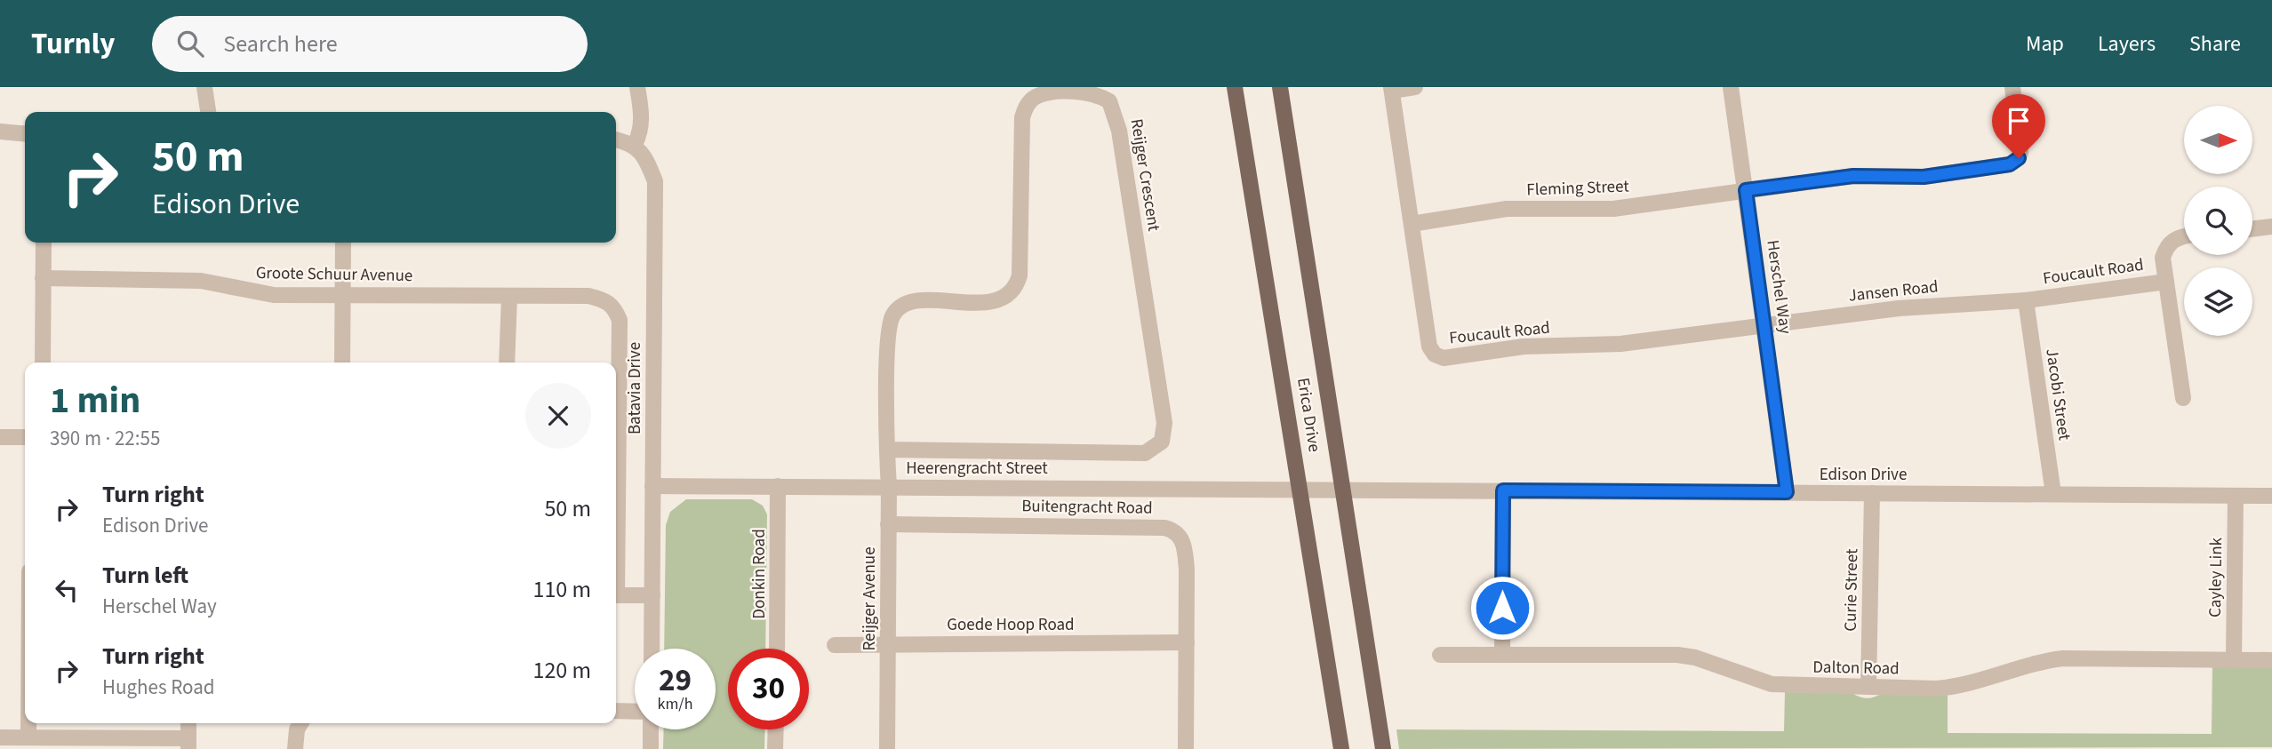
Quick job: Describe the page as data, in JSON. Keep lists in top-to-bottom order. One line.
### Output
{"streets":{"main road":["Erica Drive"],"street":["Reijger Crescent","Fleming Street","Foucault Road","Groote Schuur Avenue","Herschel Way","Jansen Road","Batavia Drive","Jacobi Street","Heerengracht Street","Edison Drive","Buitengracht Road","Donkin Road","Cayley Link","Curie Street","Reijger Avenue","Goede Hoop Road","Dalton Road"]},"crossings":[["Reijger Crescent","Reijger Avenue"],["Fleming Street","Foucault Road"],["Fleming Street","Herschel Way"],["Foucault Road","Herschel Way"],["Foucault Road","Jansen Road"],["Foucault Road","Jacobi Street"],["Groote Schuur Avenue","Batavia Drive"],["Herschel Way","Jansen Road"],["Herschel Way","Edison Drive"],["Jansen Road","Jacobi Street"],["Batavia Drive","Heerengracht Street"],["Jacobi Street","Edison Drive"],["Erica Drive","Heerengracht Street"],["Erica Drive","Edison Drive"],["Heerengracht Street","Edison Drive"],["Heerengracht Street","Donkin Road"],["Heerengracht Street","Reijger Avenue"],["Edison Drive","Cayley Link"],["Edison Drive","Curie Street"],["Buitengracht Road","Reijger Avenue"],["Buitengracht Road","Goede Hoop Road"],["Cayley Link","Dalton Road"],["Curie Street","Dalton Road"],["Reijger Avenue","Goede Hoop Road"]],"north":"right","page":{"header":"Turnly","search":"Search here","nav":["Map","Layers","Share"],"turn":["50 m","Edison Drive"],"heading":["1 min","390 m · 22:55"],"list":[{"name":"Turn right","note":"Edison Drive","value":"50 m"},{"name":"Turn left","note":"Herschel Way","value":"110 m"},{"name":"Turn right","note":"Hughes Road","value":"120 m"}],"speed":"29 km/h","limit":"30"}}
